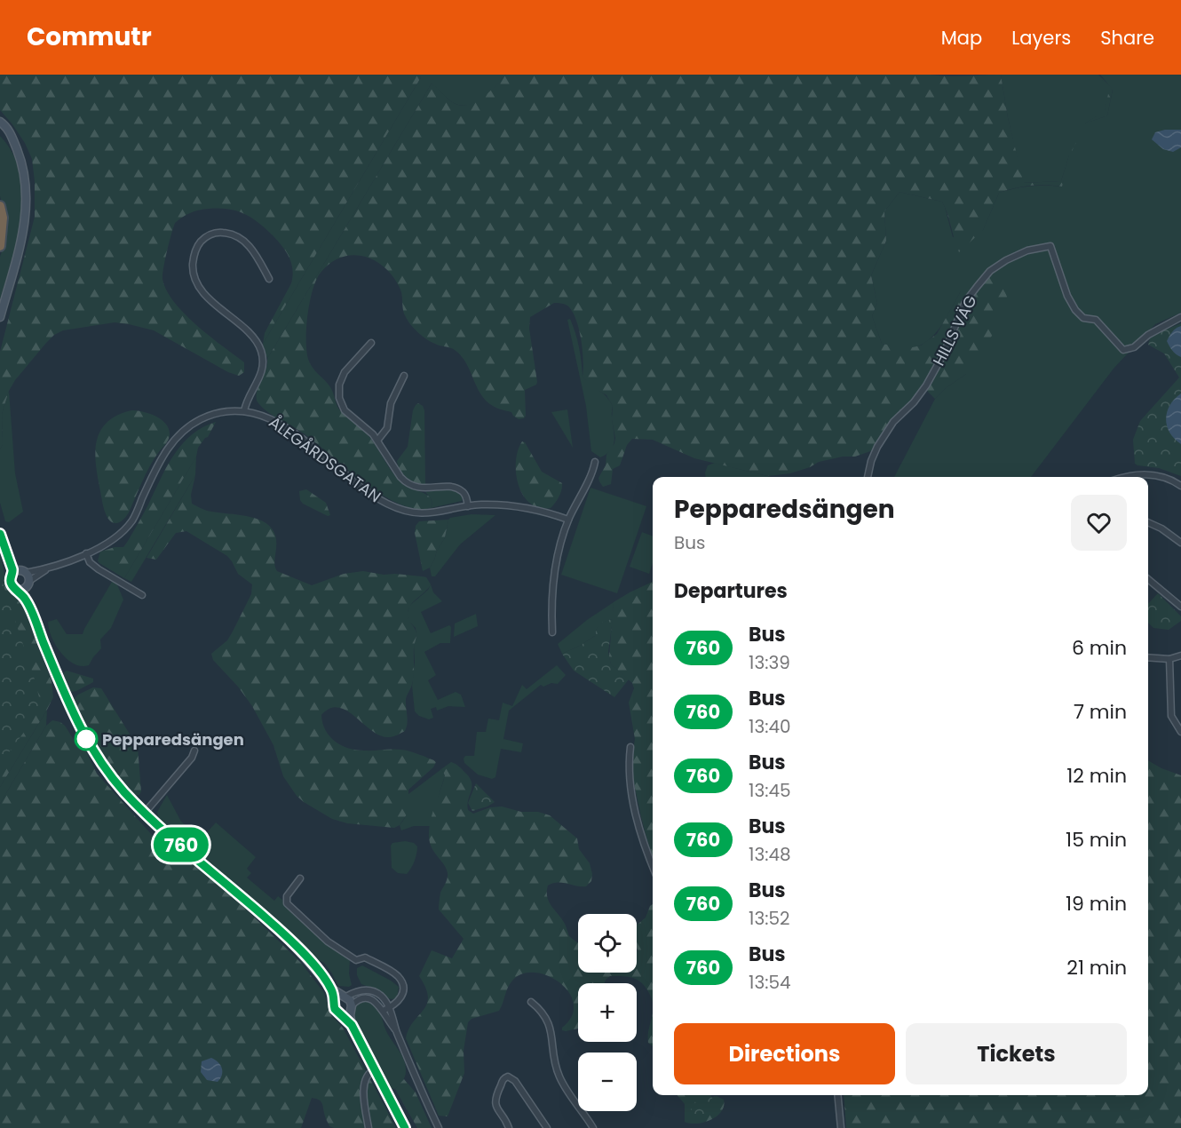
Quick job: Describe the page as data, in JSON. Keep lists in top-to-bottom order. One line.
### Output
{"streets":{"street":["HILLS VÄG","ÅLEGÅRDSGATAN"]},"places":["Pepparedsängen"],"lines":["bus line 760"],"page":{"header":"Commutr","nav":["Map","Layers","Share"],"on_map":"760","heading":[["Pepparedsängen","Bus"],"Departures"],"list":[{"mark":"760","name":"Bus","note":"13:39","value":"6 min"},{"mark":"760","name":"Bus","note":"13:40","value":"7 min"},{"mark":"760","name":"Bus","note":"13:45","value":"12 min"},{"mark":"760","name":"Bus","note":"13:48","value":"15 min"},{"mark":"760","name":"Bus","note":"13:52","value":"19 min"},{"mark":"760","name":"Bus","note":"13:54","value":"21 min"}],"map_buttons":["+","−"],"buttons":["Directions","Tickets"]}}
